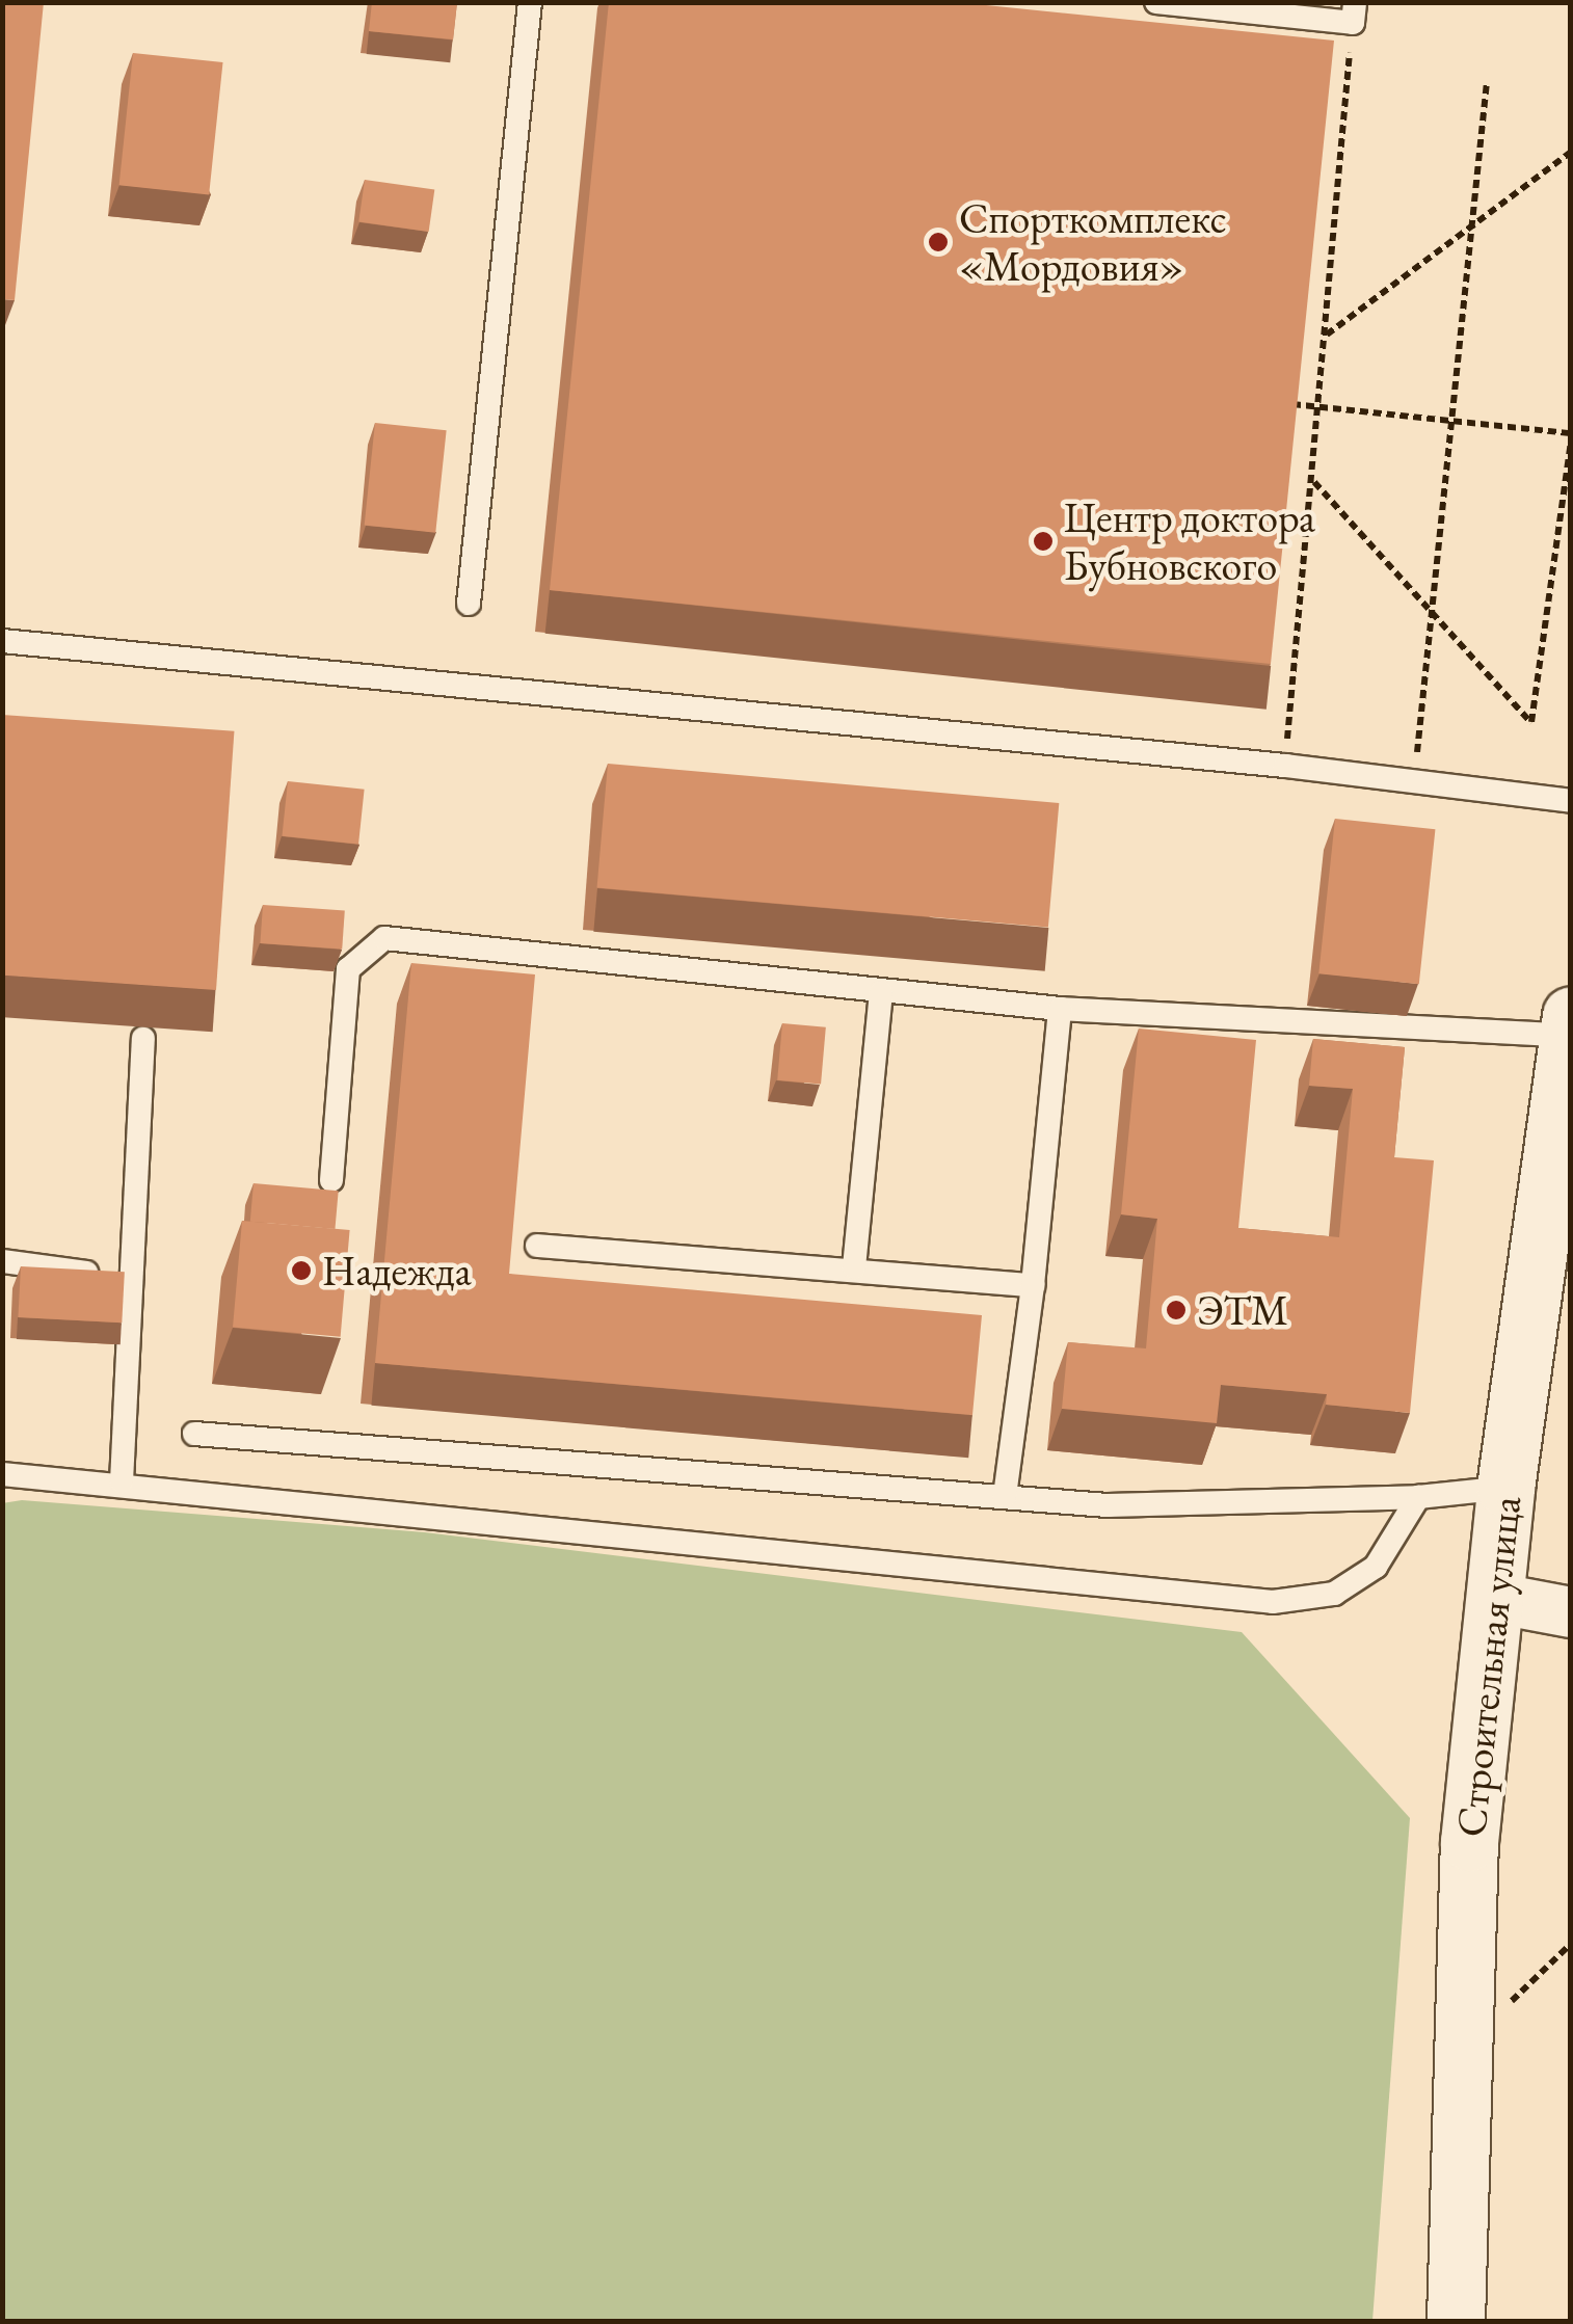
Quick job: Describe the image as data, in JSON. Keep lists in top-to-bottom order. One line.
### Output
{"streets":{"street":["Строительная улица"]},"places":["Спорткомплекс «Мордовия»","Центр доктора Бубновского","Надежда","ЭТМ"]}
